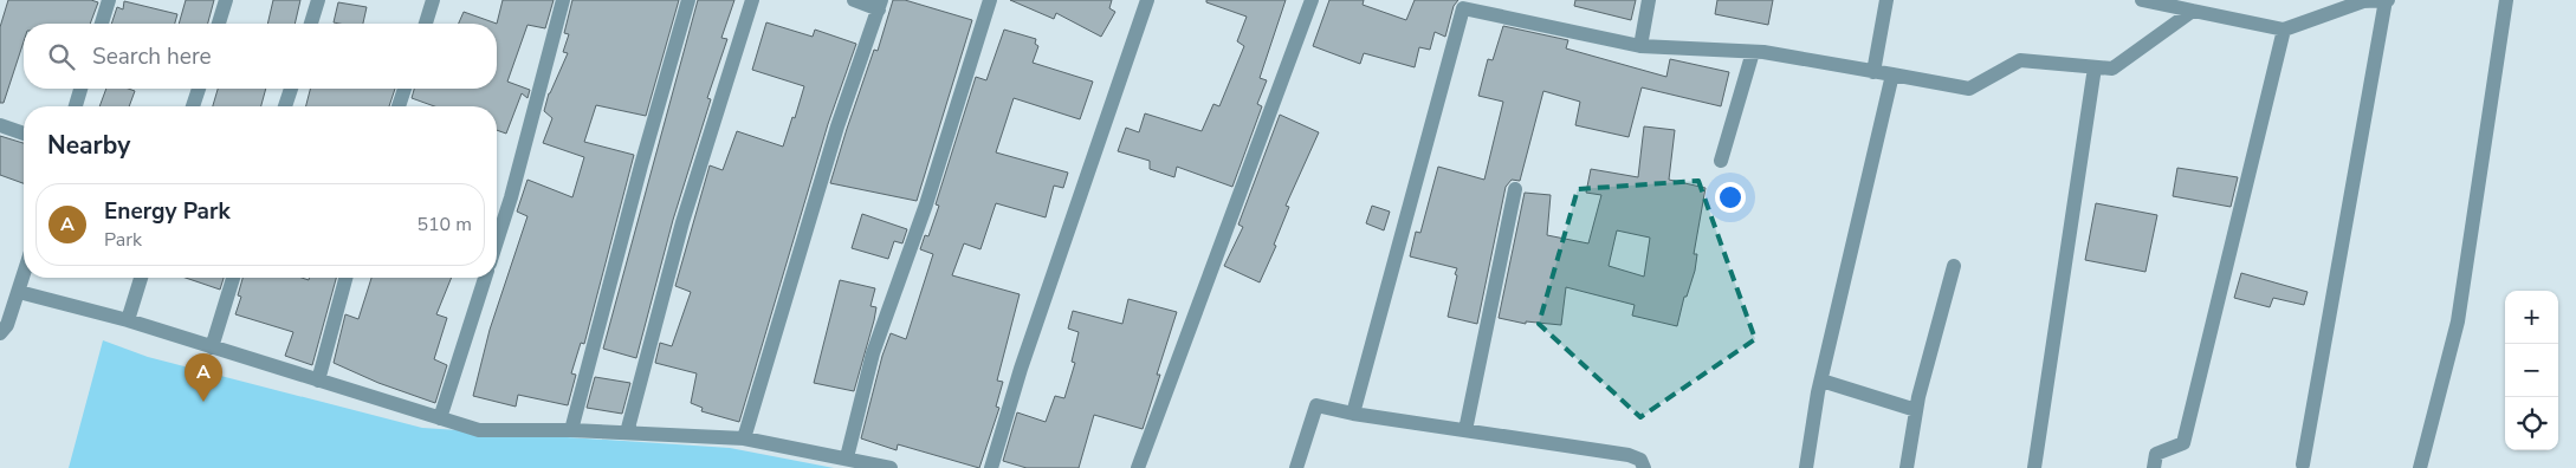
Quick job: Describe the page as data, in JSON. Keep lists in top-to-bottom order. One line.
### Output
{"page":{"search":"Search here","heading":"Nearby","list":[{"mark":"A","name":"Energy Park","note":"Park","value":"510 m"}],"map_buttons":["+","−"],"pins":"A"}}
